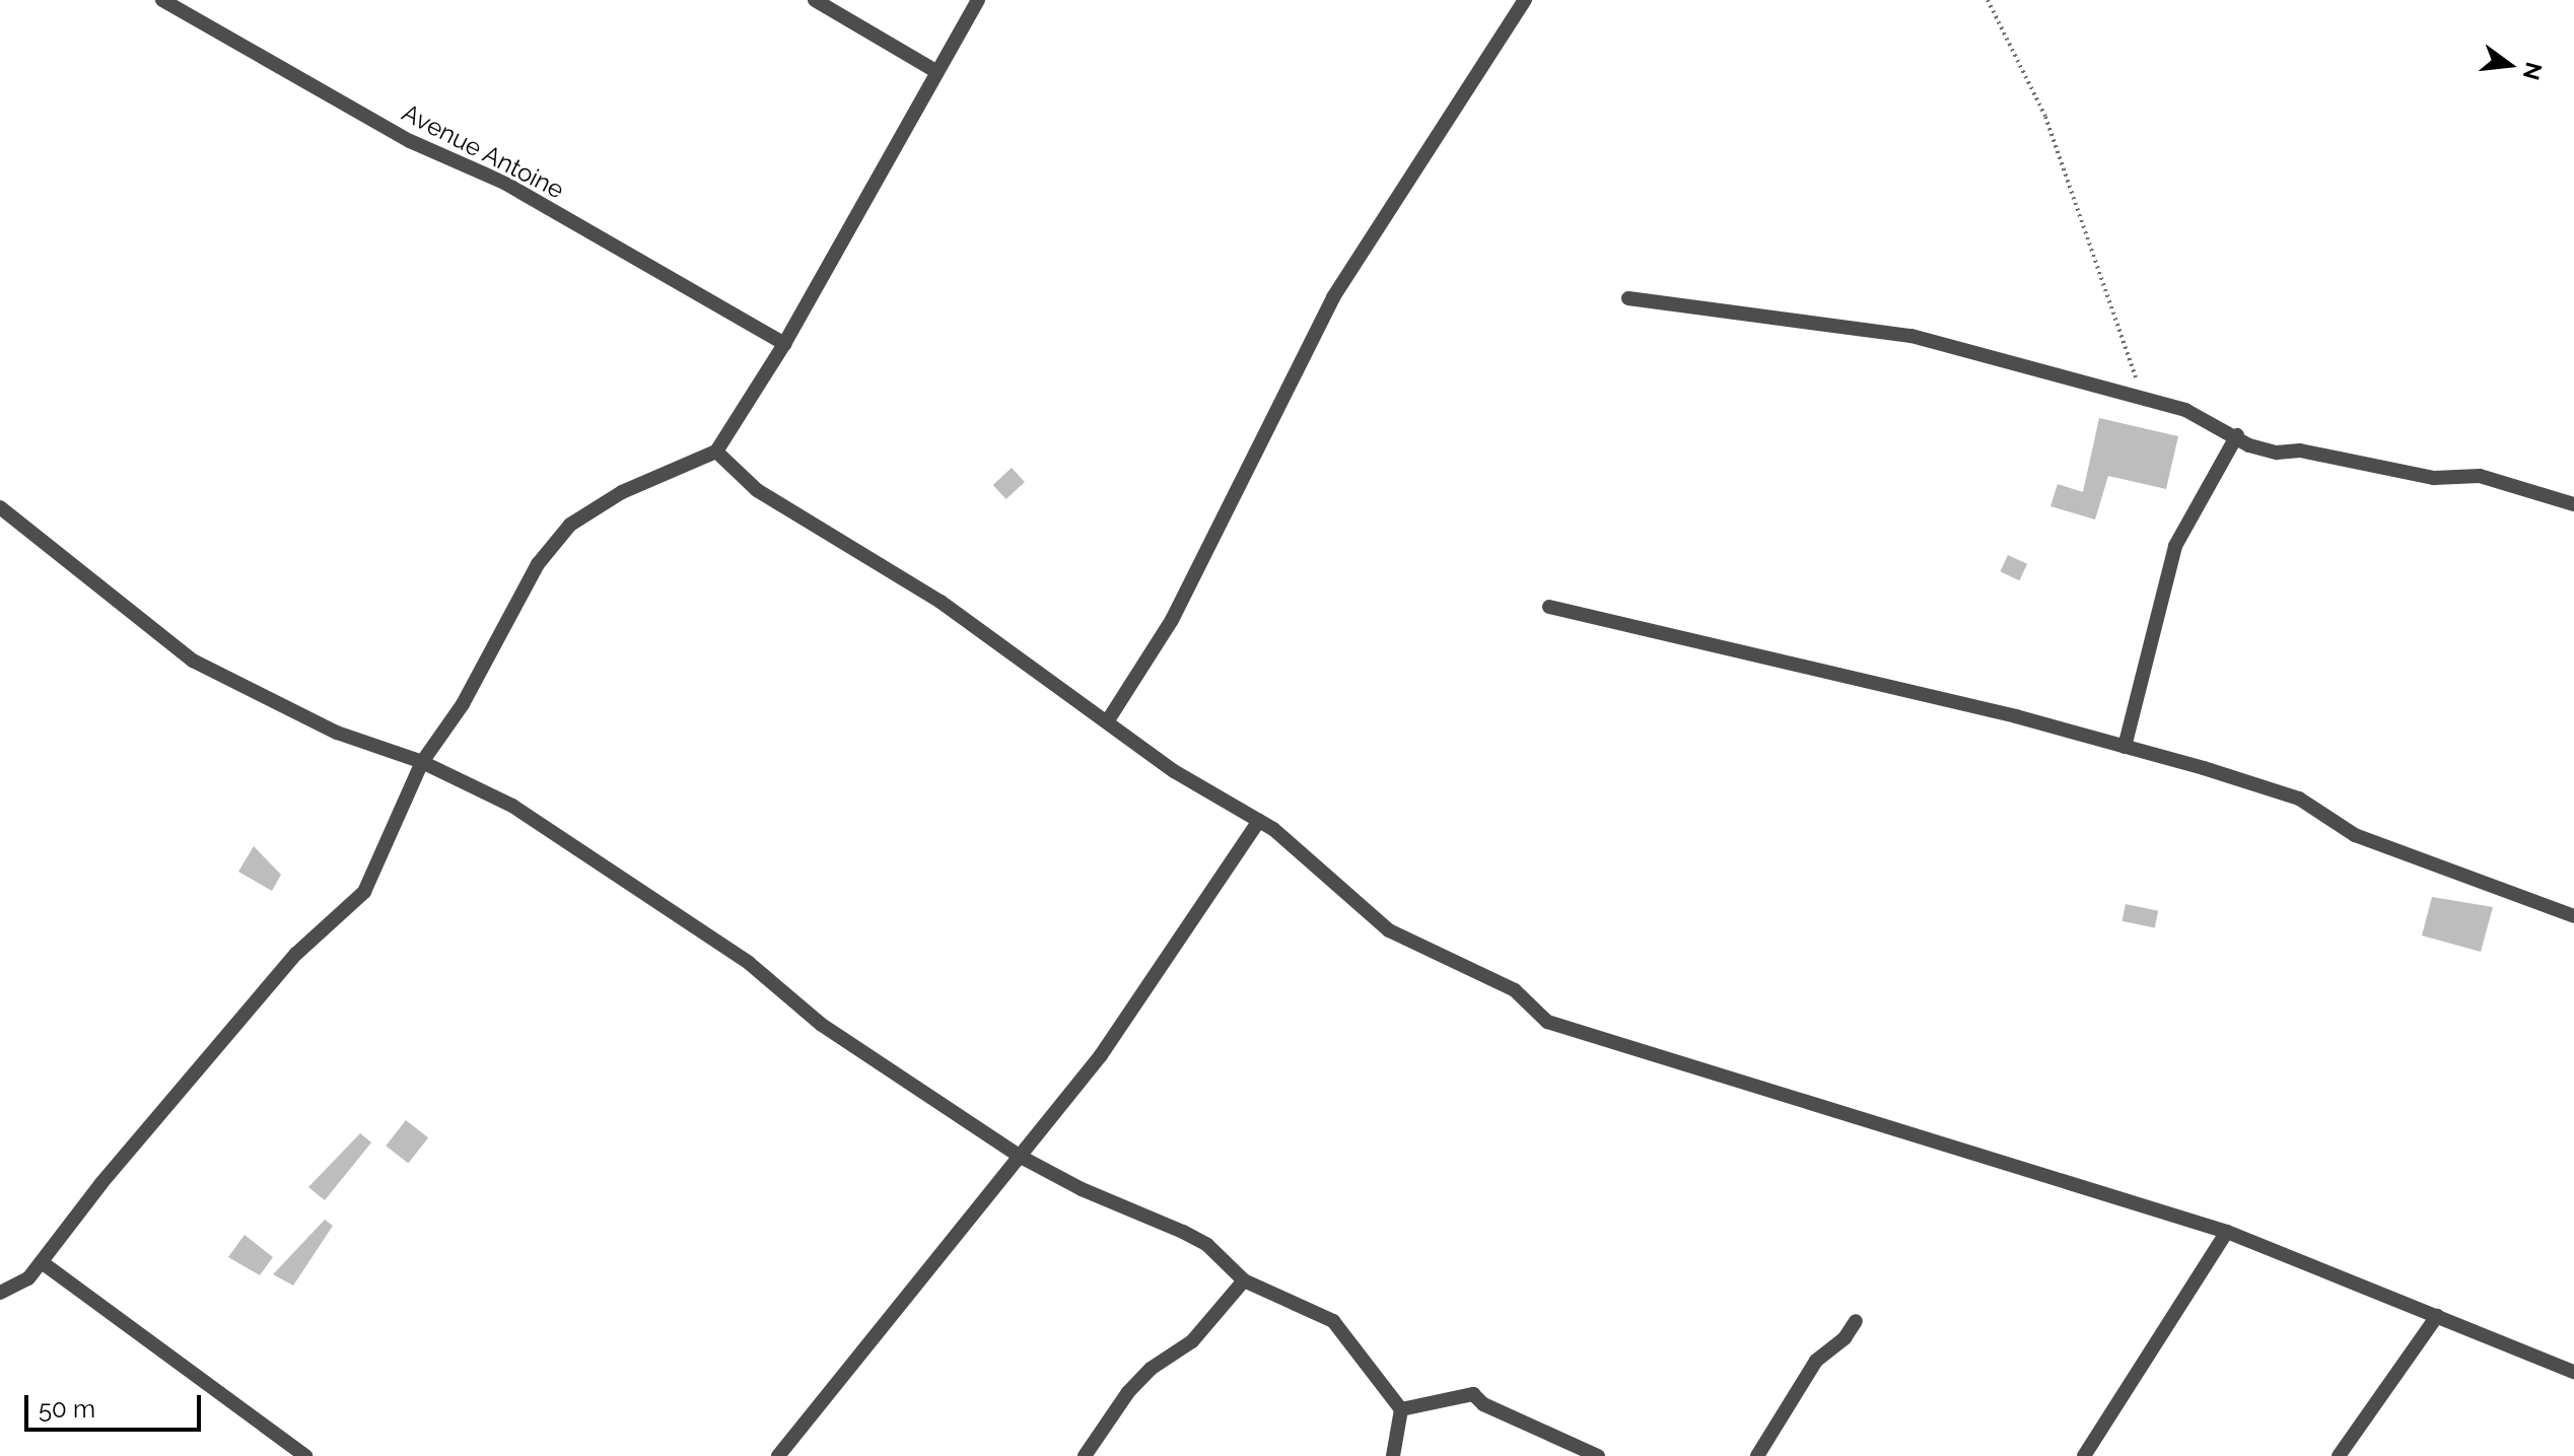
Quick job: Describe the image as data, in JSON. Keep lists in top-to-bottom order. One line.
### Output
{"streets":{"street":["Avenue Antoine"]},"scale_bar":"50 m","north":"right"}
